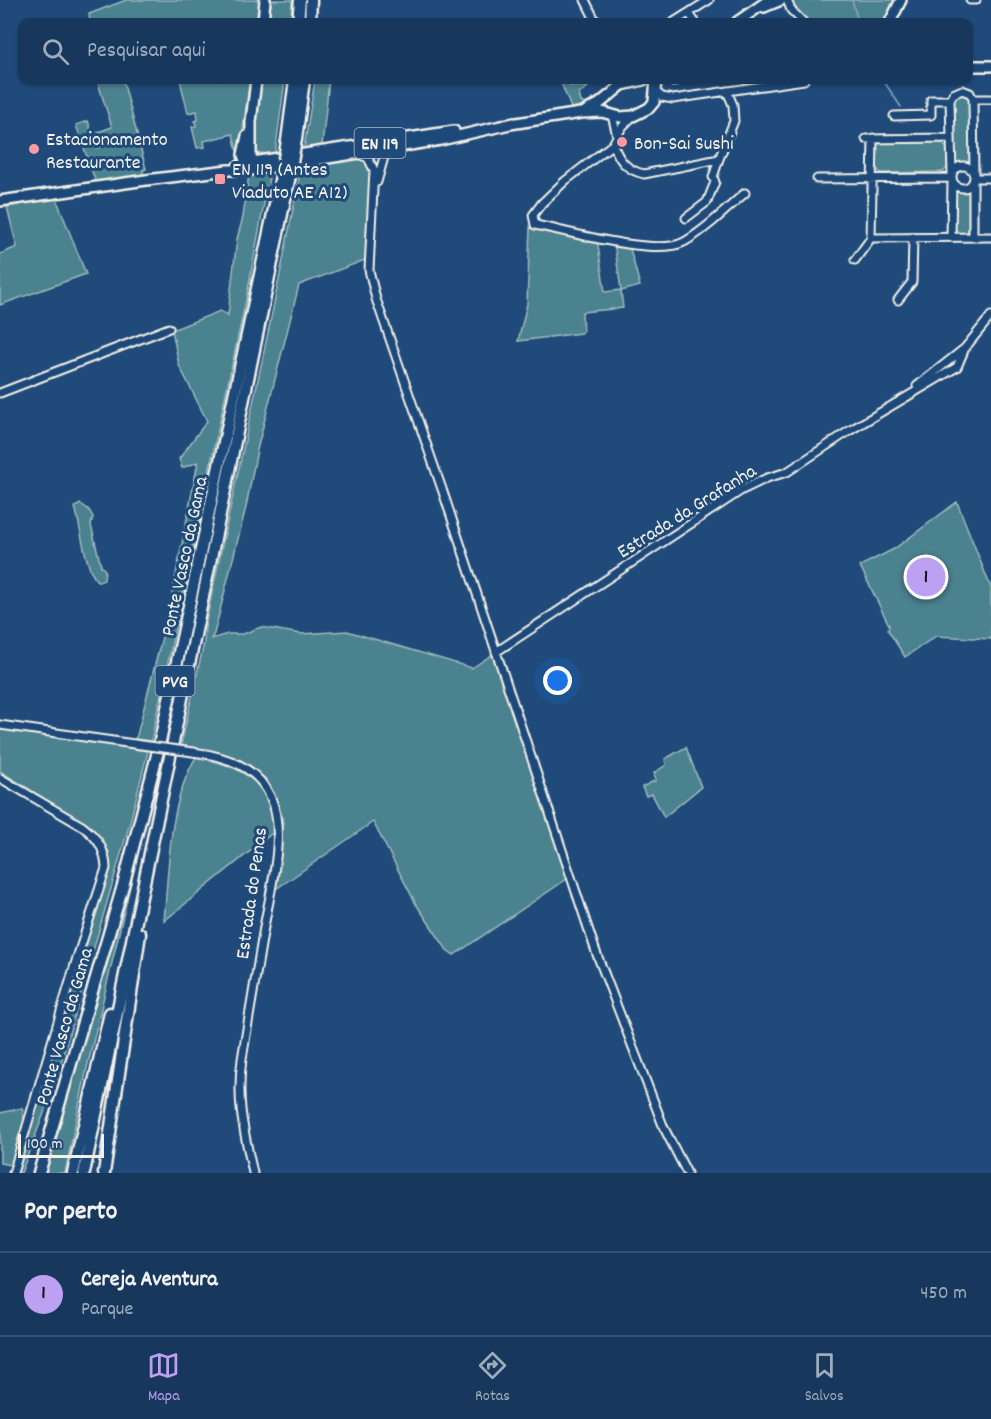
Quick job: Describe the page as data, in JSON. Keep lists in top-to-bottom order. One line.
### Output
{"streets":{"highway":["Ponte Vasco da Gama","PVG"],"main road":["EN 119"],"street":["Estrada da Grafanha","Estrada do Penas"]},"places":{"other":["Bon-Sai Sushi","Estacionamento Restaurante"],"transit":["EN 119 (Antes Viaduto AE A12)"]},"scale_bar":"100 m","page":{"search":"Pesquisar aqui","pins":"1","scale":"100 m","heading":"Por perto","list":[{"mark":"1","name":"Cereja Aventura","note":"Parque","value":"450 m"}],"nav":["Mapa","Rotas","Salvos"]}}
